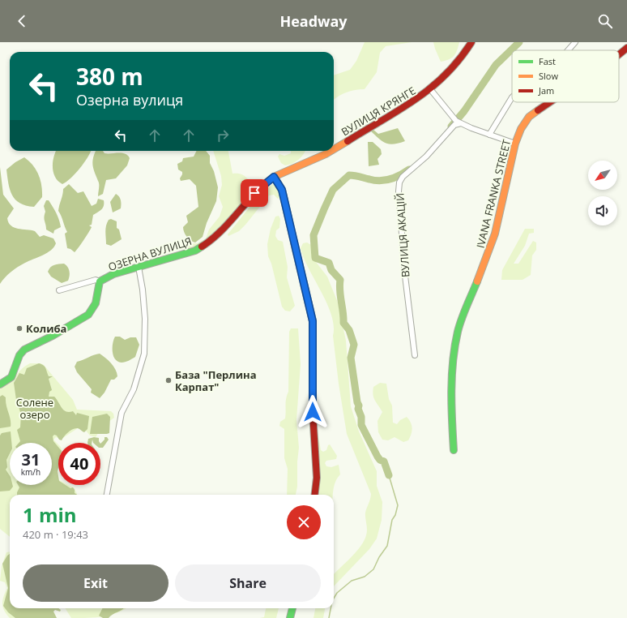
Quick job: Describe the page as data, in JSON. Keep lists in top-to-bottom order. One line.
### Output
{"streets":{"street":["ВУЛИЦЯ КРЯНГЕ","IVANA FRANKA STREET","ВУЛИЦЯ АКАЦІЙ","ОЗЕРНА ВУЛИЦЯ"]},"crossings":[["ВУЛИЦЯ КРЯНГЕ","ОЗЕРНА ВУЛИЦЯ"]],"parks":["Солене озеро"],"places":["Колиба","База \"Перлина Карпат\""],"legend":["Fast","Slow","Jam"],"north":"bottom left","page":{"header":"Headway","turn":["380 m","Озерна вулиця"],"speed":"31 km/h","limit":"40","heading":["1 min","420 m · 19:43"],"buttons":["Exit","Share"]}}
